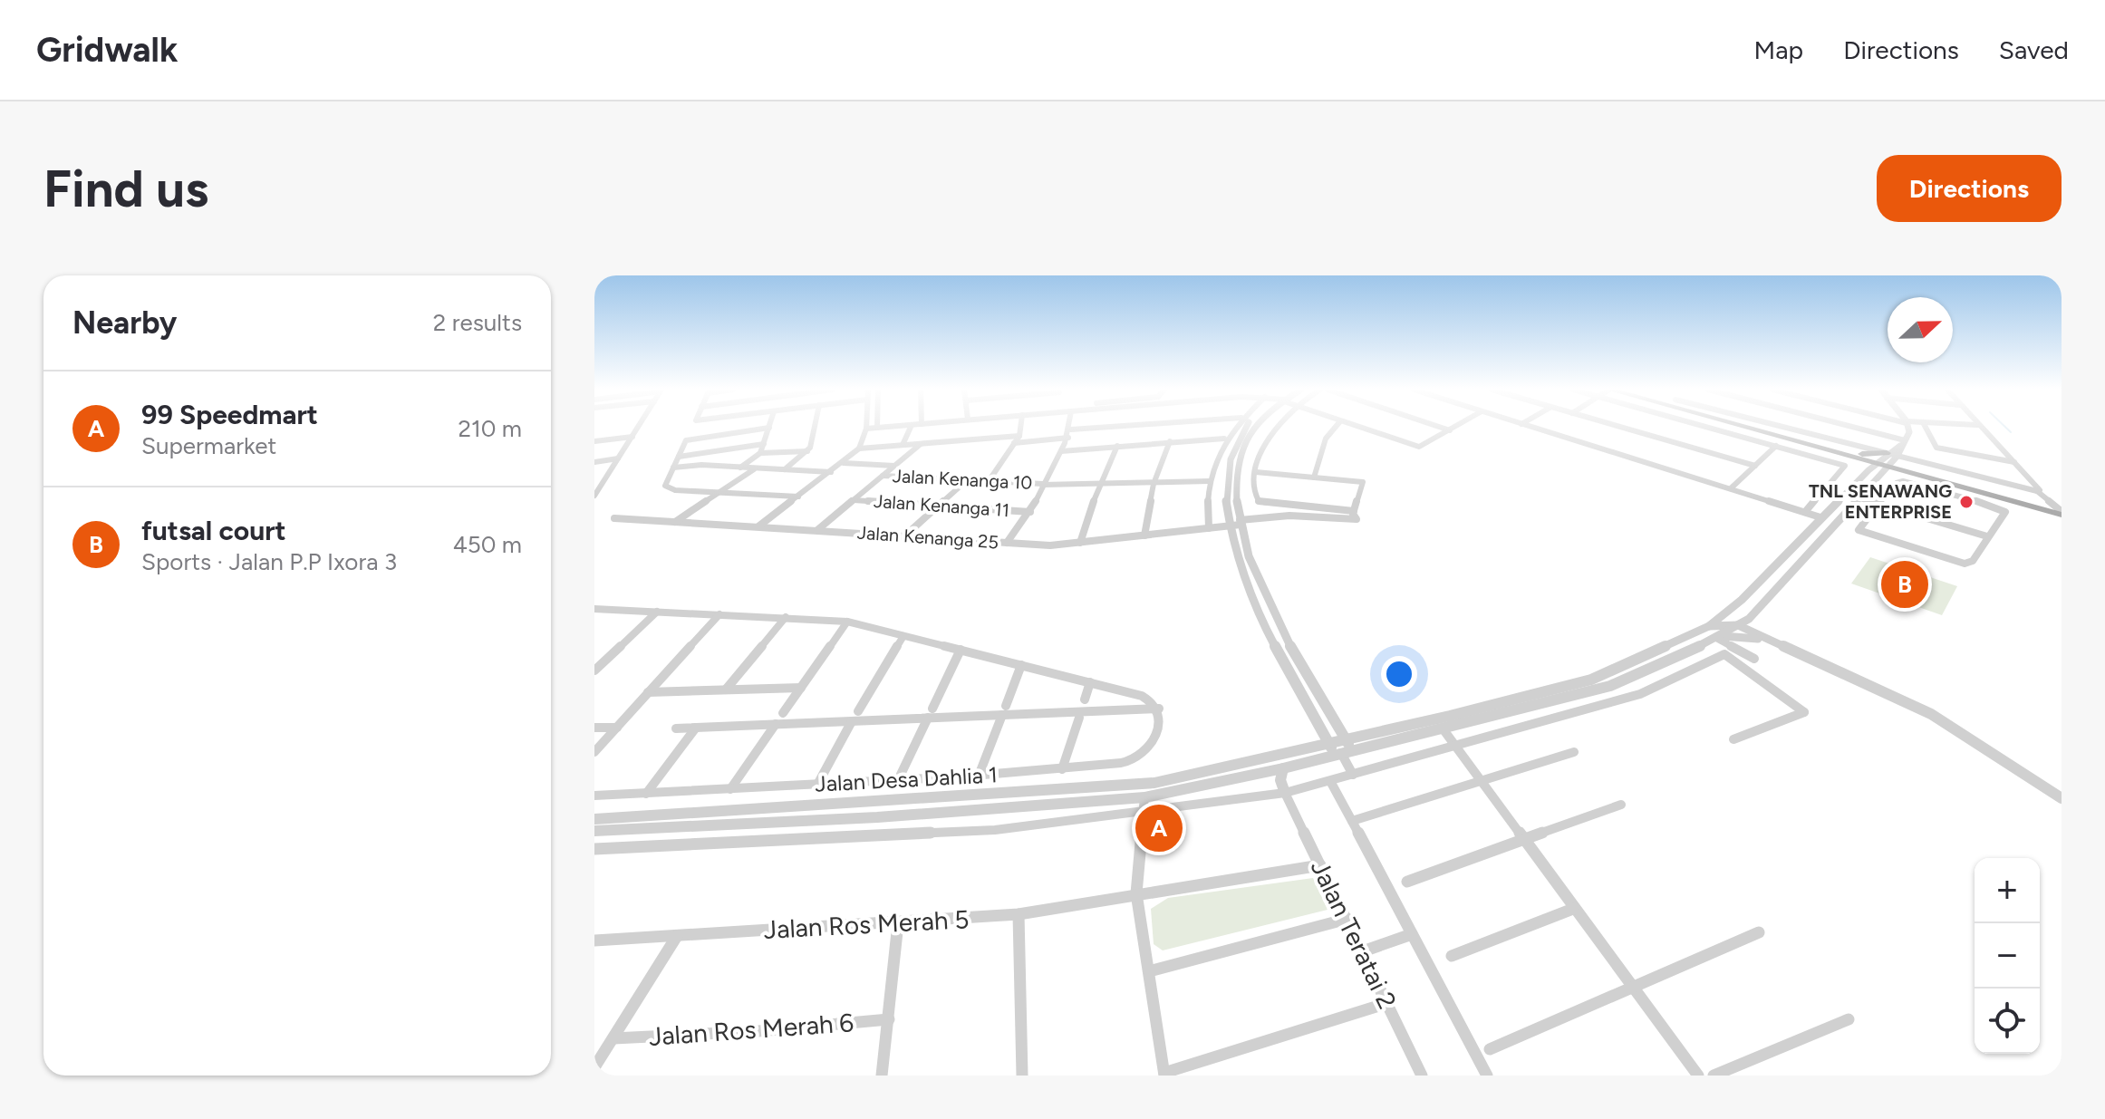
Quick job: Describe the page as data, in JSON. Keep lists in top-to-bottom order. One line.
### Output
{"streets":{"street":["Jalan Kenanga 10","Jalan Kenanga 11","Jalan Kenanga 25","Jalan Desa Dahlia 1","Jalan Ros Merah 5","Jalan Teratai 2","Jalan Ros Merah 6"]},"crossings":[["Jalan Ros Merah 5","Jalan Teratai 2"]],"places":["TNL SENAWANG ENTERPRISE"],"north":"right","page":{"header":"Gridwalk","nav":["Map","Directions","Saved"],"buttons":"Directions","title":"Find us","heading":["Nearby","2 results"],"list":[{"mark":"A","name":"99 Speedmart","note":"Supermarket","value":"210 m"},{"mark":"B","name":"futsal court","note":"Sports · Jalan P.P Ixora 3","value":"450 m"}],"pins":["B","A"],"map_buttons":["+","−"]}}
